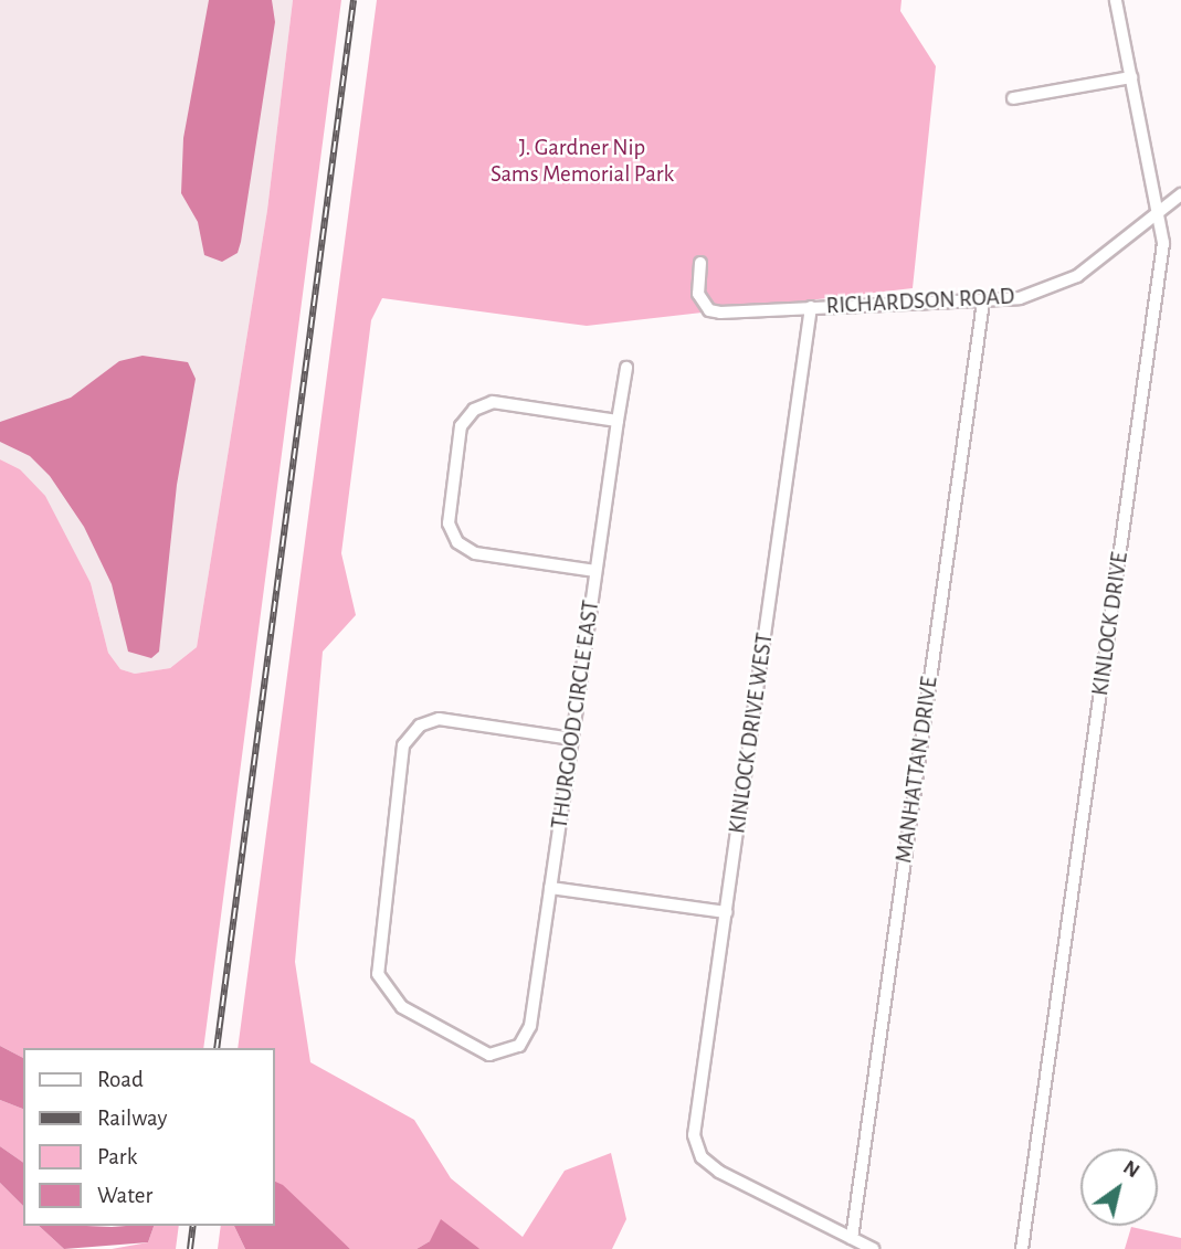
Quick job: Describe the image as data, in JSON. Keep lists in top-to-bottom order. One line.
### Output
{"streets":{"street":["RICHARDSON ROAD","KINLOCK DRIVE","THURGOOD CIRCLE EAST","KINLOCK DRIVE WEST","MANHATTAN DRIVE"]},"crossings":[["RICHARDSON ROAD","KINLOCK DRIVE"],["RICHARDSON ROAD","KINLOCK DRIVE WEST"],["RICHARDSON ROAD","MANHATTAN DRIVE"],["KINLOCK DRIVE WEST","MANHATTAN DRIVE"]],"parks":["J. Gardner Nip Sams Memorial Park"],"legend":["Road","Railway","Park","Water"],"north":"top right"}
